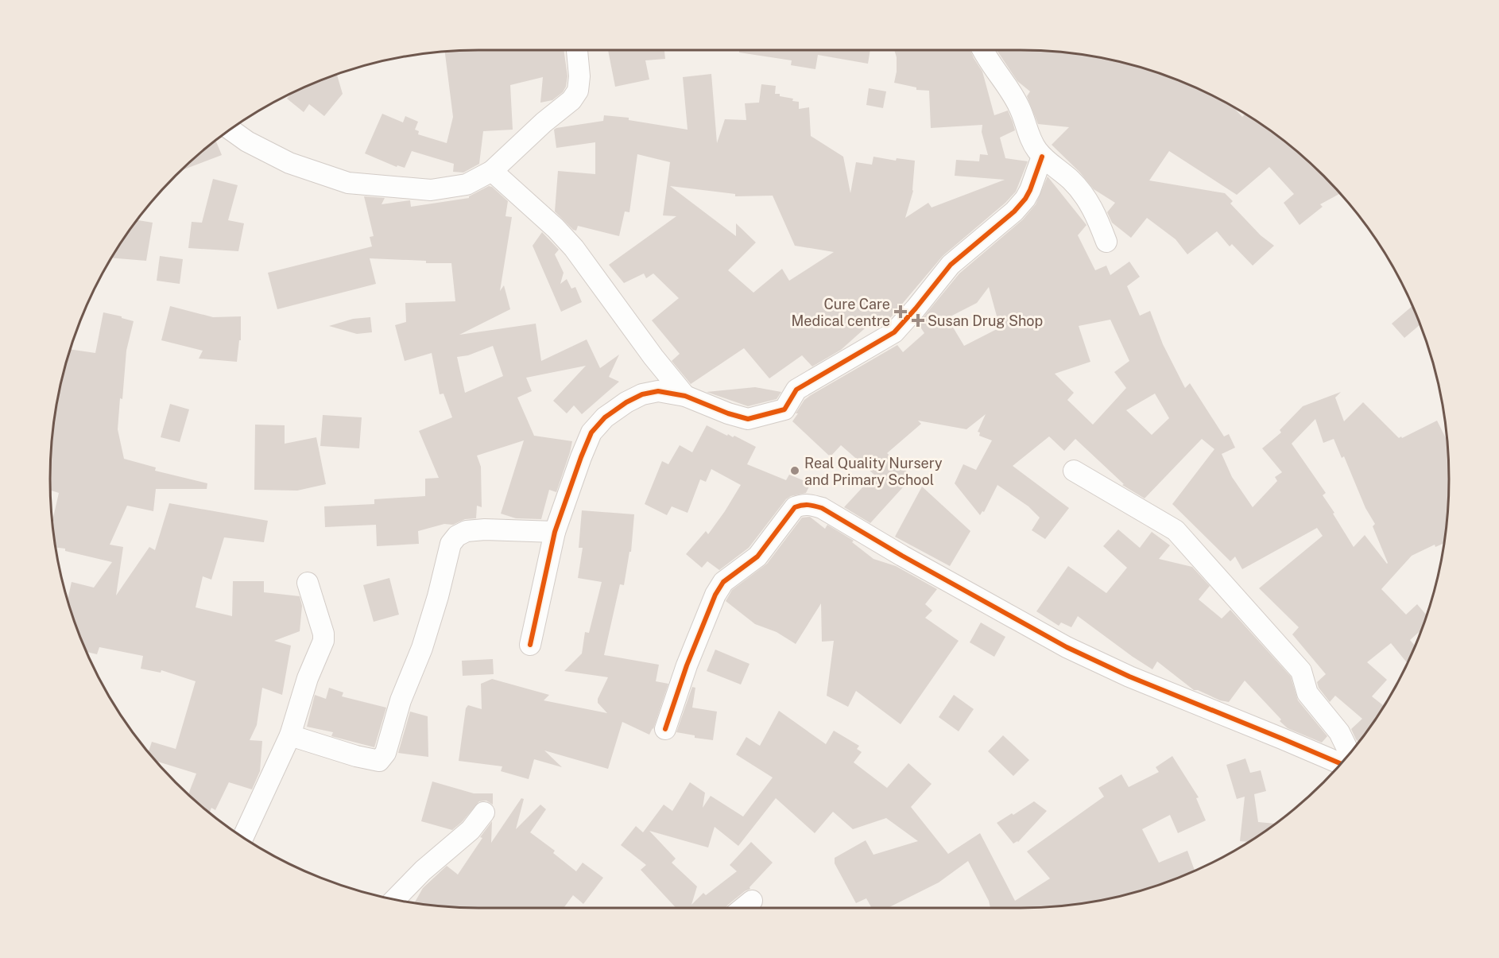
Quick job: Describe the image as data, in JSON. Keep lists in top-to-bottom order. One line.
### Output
{"places":{"health":["Cure Care Medical centre","Susan Drug Shop"],"other":["Real Quality Nursery and Primary School"]}}
